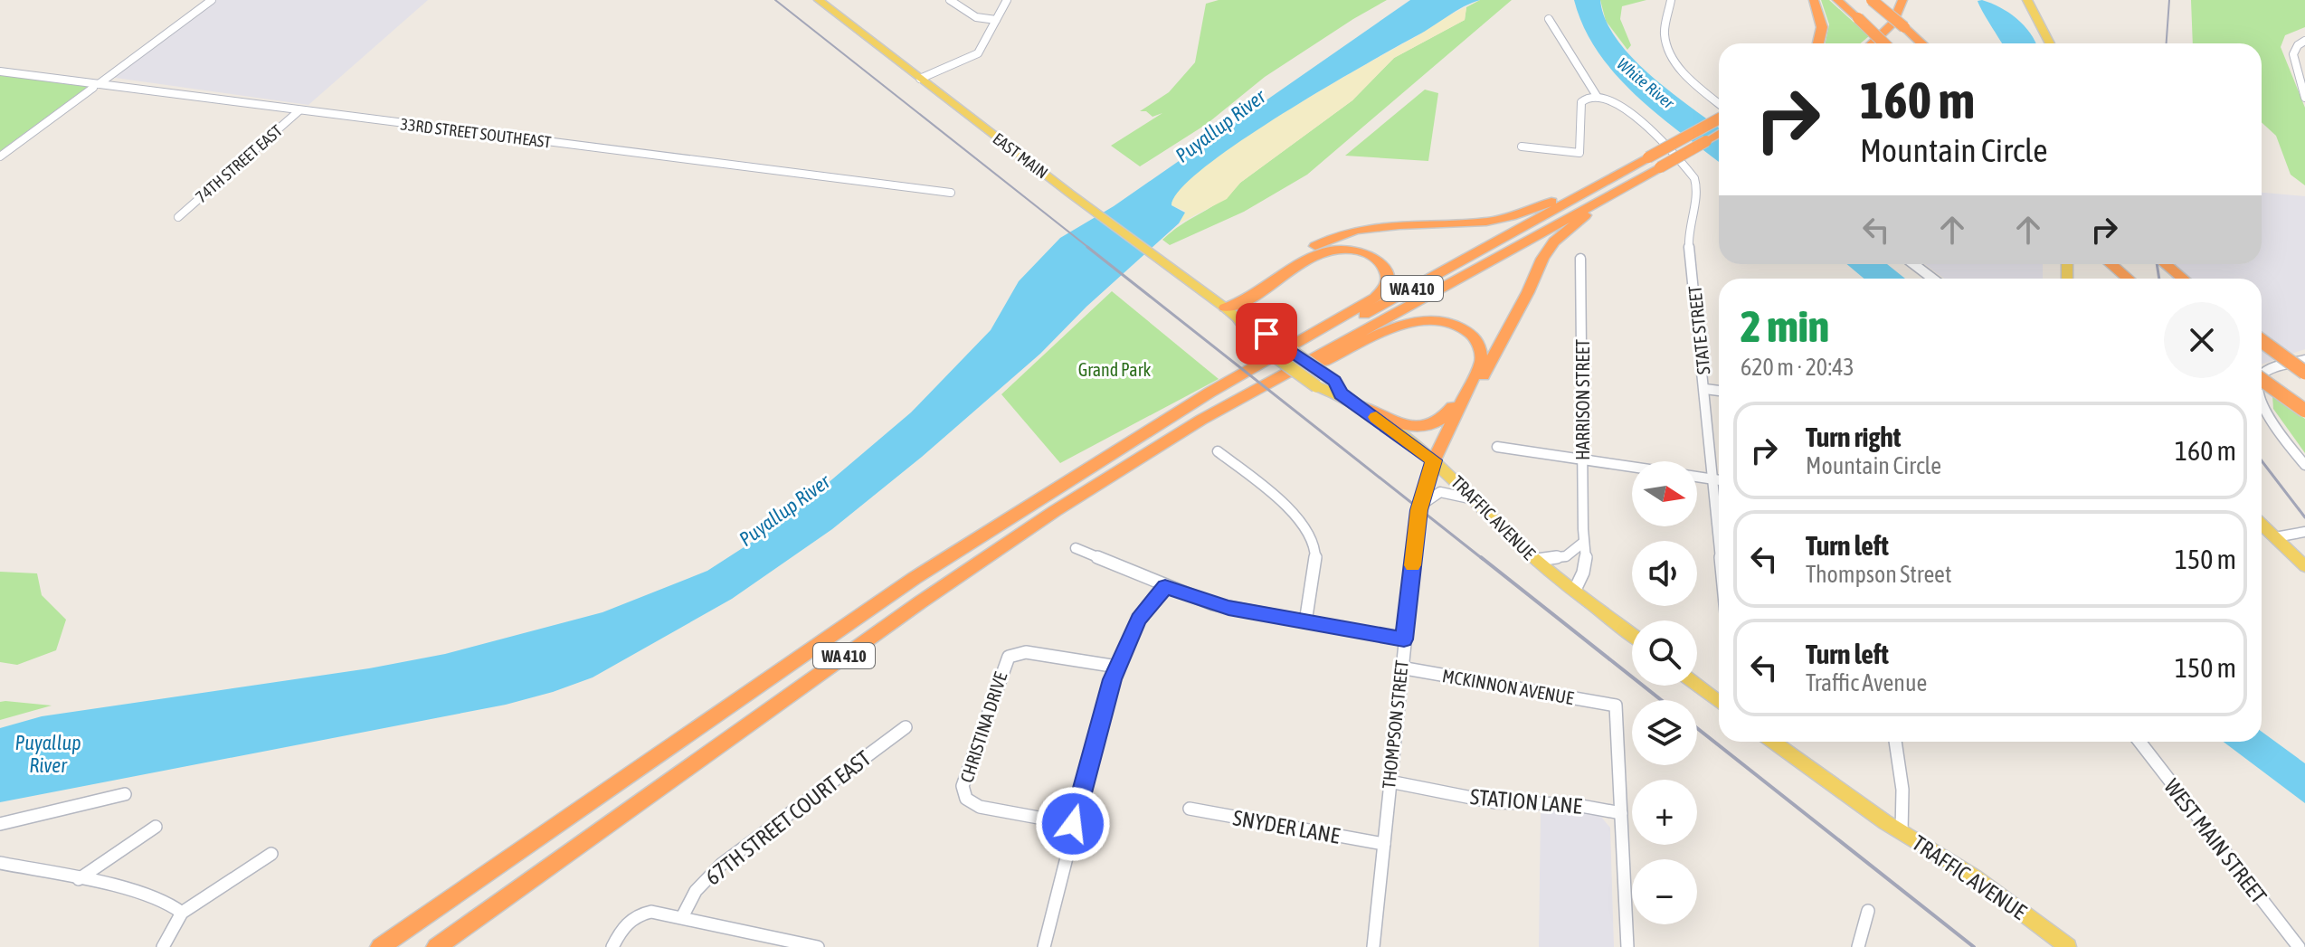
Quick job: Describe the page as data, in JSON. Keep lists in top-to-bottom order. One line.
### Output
{"streets":{"highway":["WA 410"],"main road":["EAST MAIN","TRAFFIC AVENUE"],"street":["33RD STREET SOUTHEAST","74TH STREET EAST","STATE STREET","HARRISON STREET","MCKINNON AVENUE","THOMPSON STREET","CHRISTINA DRIVE","STATION LANE","67TH STREET COURT EAST","SNYDER LANE","WEST MAIN STREET"]},"crossings":[["33RD STREET SOUTHEAST","74TH STREET EAST"],["EAST MAIN","TRAFFIC AVENUE"],["HARRISON STREET","TRAFFIC AVENUE"],["TRAFFIC AVENUE","THOMPSON STREET"],["MCKINNON AVENUE","THOMPSON STREET"],["MCKINNON AVENUE","STATION LANE"],["THOMPSON STREET","STATION LANE"],["THOMPSON STREET","SNYDER LANE"]],"water":["White River","Puyallup River"],"parks":["Grand Park"],"north":"right","page":{"turn":["160 m","Mountain Circle"],"heading":["2 min","620 m · 20:43"],"list":[{"name":"Turn right","note":"Mountain Circle","value":"160 m"},{"name":"Turn left","note":"Thompson Street","value":"150 m"},{"name":"Turn left","note":"Traffic Avenue","value":"150 m"}],"map_buttons":["+","−"]}}
